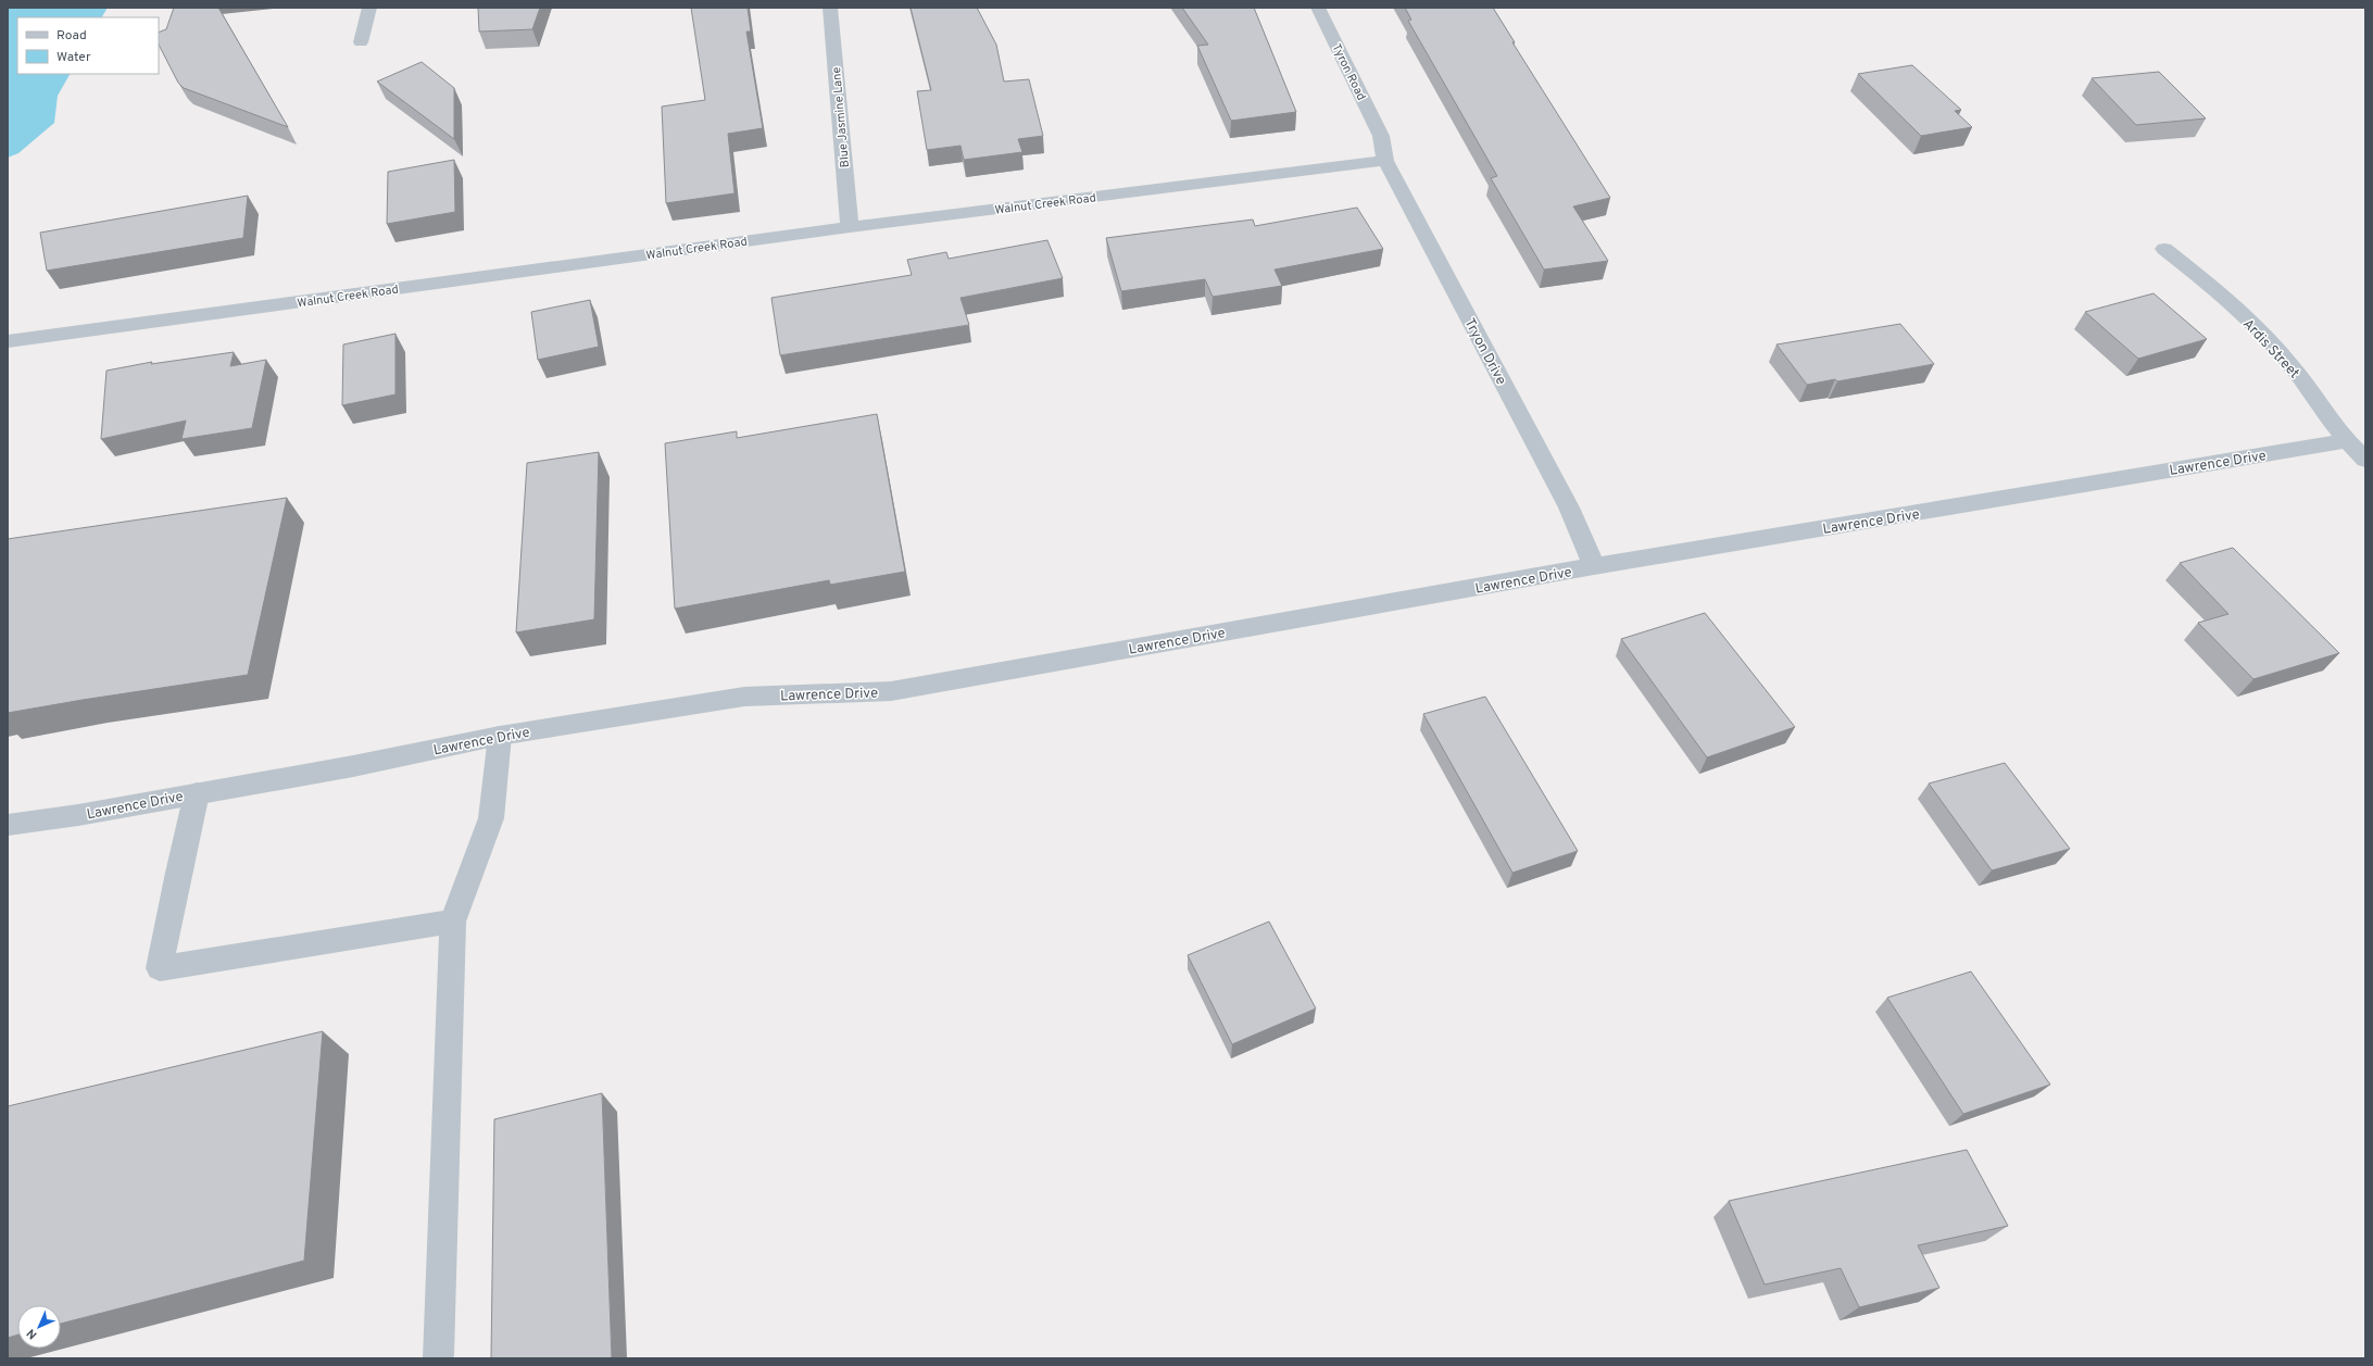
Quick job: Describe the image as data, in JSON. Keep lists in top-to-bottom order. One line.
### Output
{"streets":{"street":["Tyron Road","Blue Jasmine Lane","Walnut Creek Road","Ardis Street","Tryon Drive","Lawrence Drive"]},"crossings":[["Tyron Road","Tryon Drive"],["Blue Jasmine Lane","Walnut Creek Road"],["Walnut Creek Road","Tryon Drive"],["Ardis Street","Lawrence Drive"],["Tryon Drive","Lawrence Drive"]],"legend":["Road","Water"],"north":"bottom left"}
